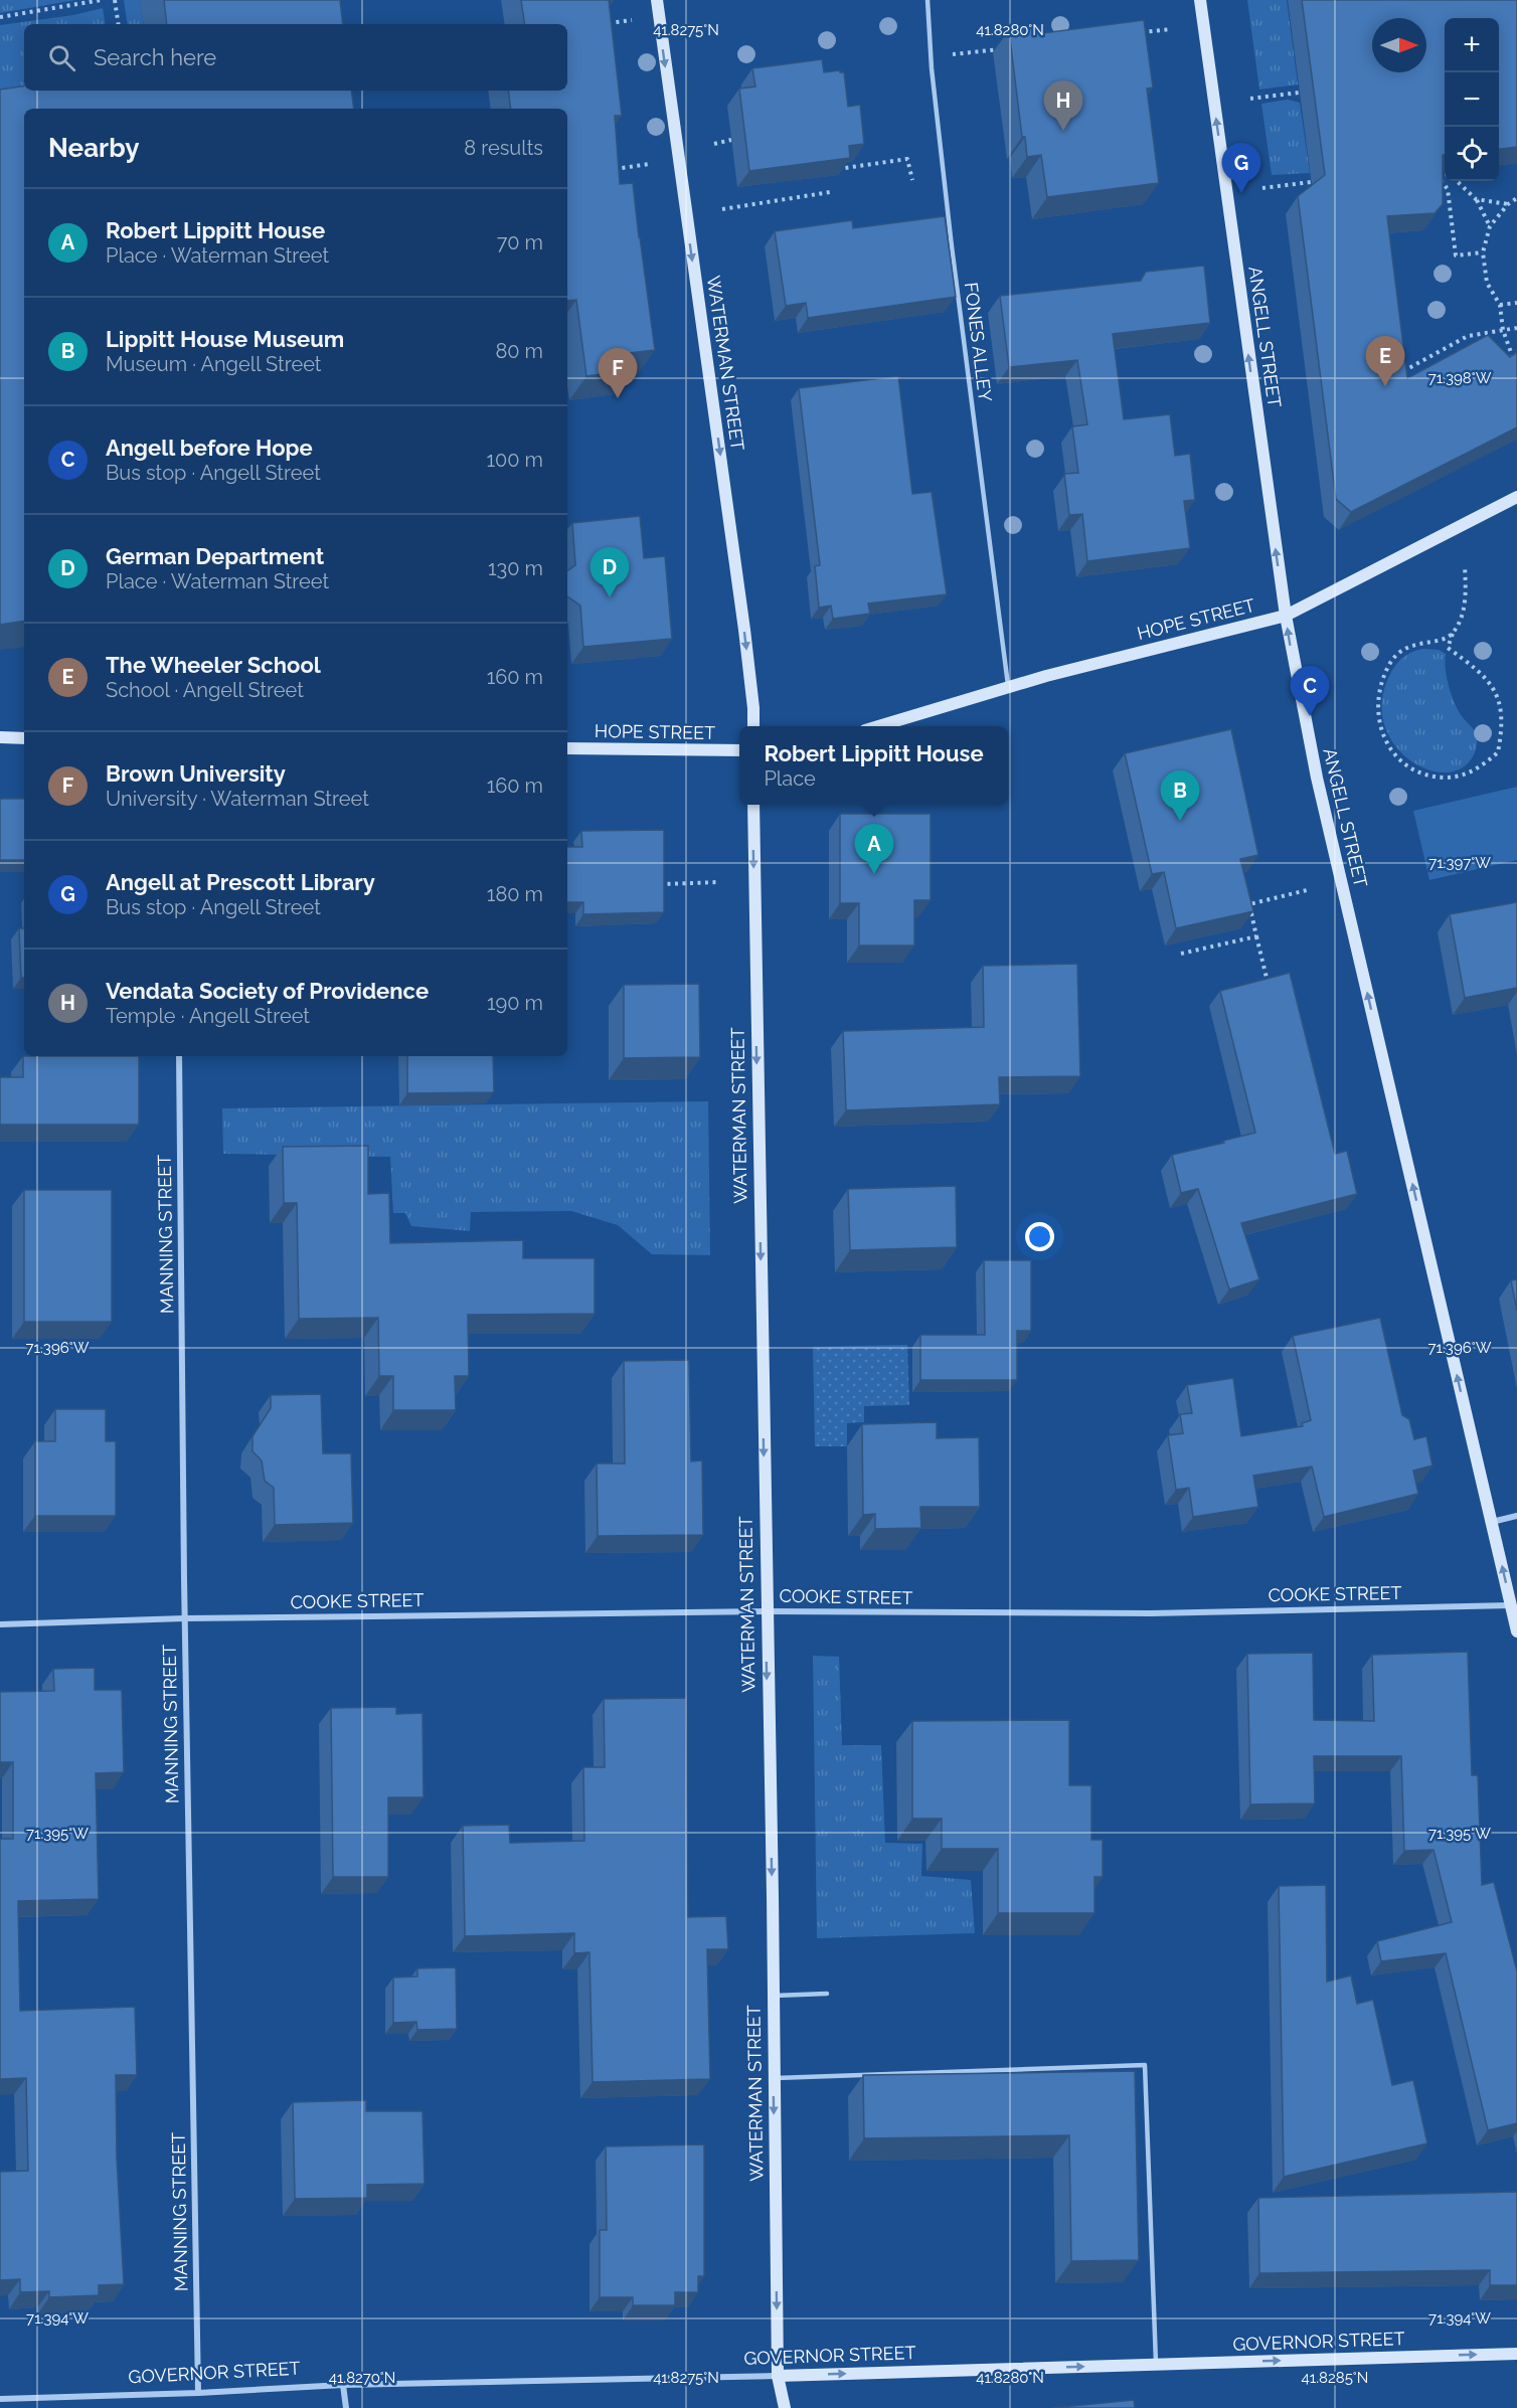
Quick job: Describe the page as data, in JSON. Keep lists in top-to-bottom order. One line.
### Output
{"streets":{"main road":["ANGELL STREET","WATERMAN STREET","HOPE STREET","GOVERNOR STREET"],"street":["MANNING STREET","COOKE STREET"],"lane":["FONES ALLEY"]},"crossings":[["ANGELL STREET","HOPE STREET"],["ANGELL STREET","COOKE STREET"],["FONES ALLEY","HOPE STREET"],["WATERMAN STREET","COOKE STREET"],["WATERMAN STREET","GOVERNOR STREET"],["MANNING STREET","COOKE STREET"],["MANNING STREET","GOVERNOR STREET"]],"one_way":["ANGELL STREET","WATERMAN STREET","GOVERNOR STREET"],"north":"right","page":{"map_buttons":["+","−"],"search":"Search here","pins":["H","G","E","F","D","C","B","A"],"heading":["Nearby","8 results"],"list":[{"mark":"A","name":"Robert Lippitt House","note":"Place · Waterman Street","value":"70 m"},{"mark":"B","name":"Lippitt House Museum","note":"Museum · Angell Street","value":"80 m"},{"mark":"C","name":"Angell before Hope","note":"Bus stop · Angell Street","value":"100 m"},{"mark":"D","name":"German Department","note":"Place · Waterman Street","value":"130 m"},{"mark":"E","name":"The Wheeler School","note":"School · Angell Street","value":"160 m"},{"mark":"F","name":"Brown University","note":"University · Waterman Street","value":"160 m"},{"mark":"G","name":"Angell at Prescott Library","note":"Bus stop · Angell Street","value":"180 m"},{"mark":"H","name":"Vendata Society of Providence","note":"Temple · Angell Street","value":"190 m"}],"popup":["Robert Lippitt House","Place"]},"coordinates":["41.8275°N","41.8280°N","71.398°W","71.397°W","71.396°W","71.395°W","71.394°W","41.8270°N","41.8285°N"]}
